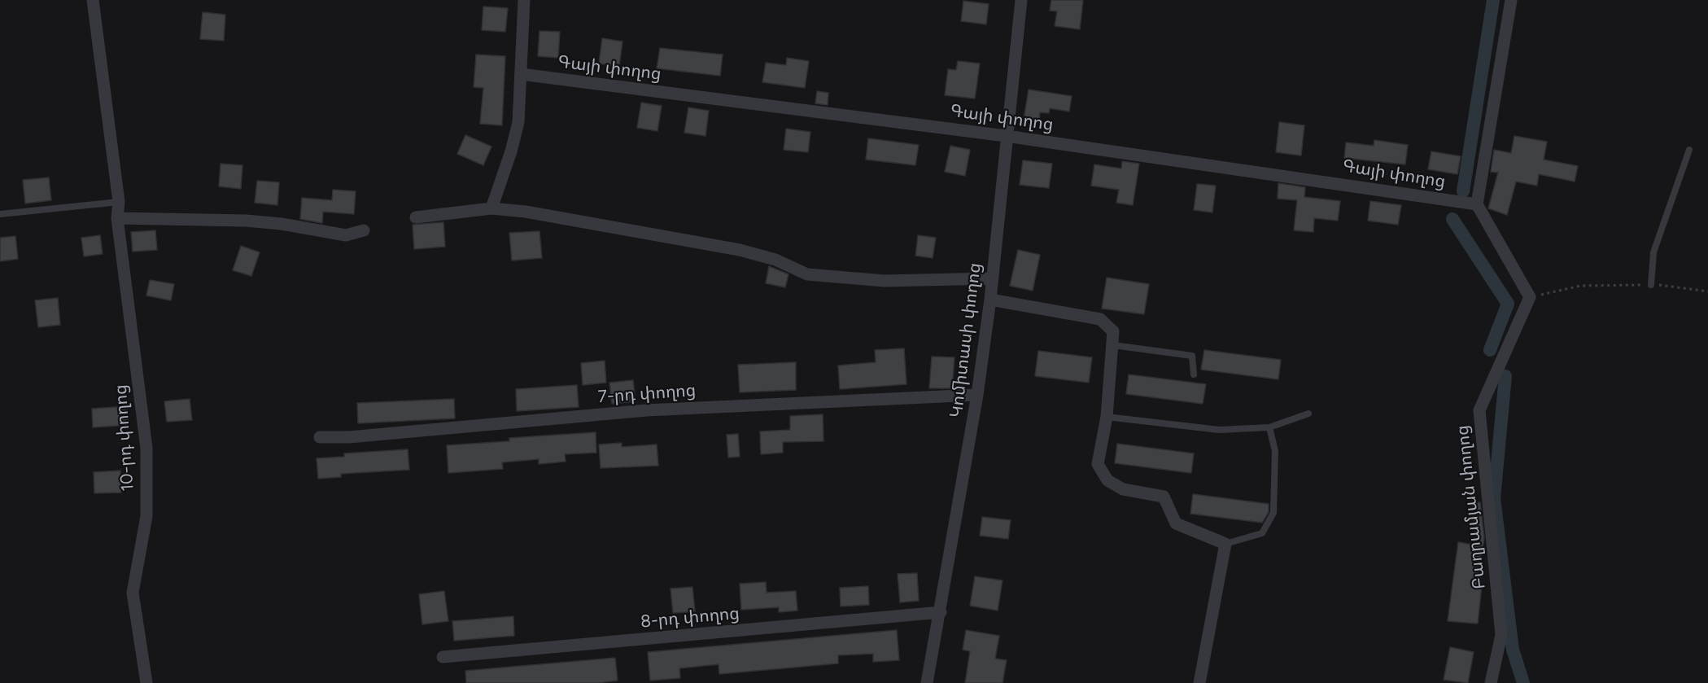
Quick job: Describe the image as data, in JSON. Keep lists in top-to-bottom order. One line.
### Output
{"streets":{"street":["Գայի փողոց","Կոմիտասի փողոց","7-րդ փողոց","10-րդ փողոց","Բաղրամյան փողոց","8-րդ փողոց"]},"crossings":[["Գայի փողոց","Կոմիտասի փողոց"],["Կոմիտասի փողոց","7-րդ փողոց"],["Կոմիտասի փողոց","8-րդ փողոց"]]}
